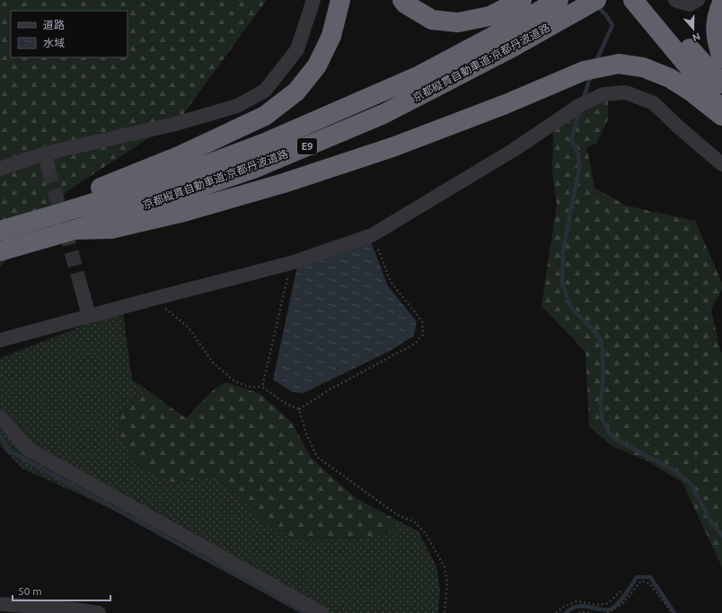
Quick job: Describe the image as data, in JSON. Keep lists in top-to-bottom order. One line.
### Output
{"streets":{"highway":["京都縦貫自動車道;京都丹波道路","E9"]},"legend":["道路","水域"],"scale_bar":"50 m","north":"bottom"}
